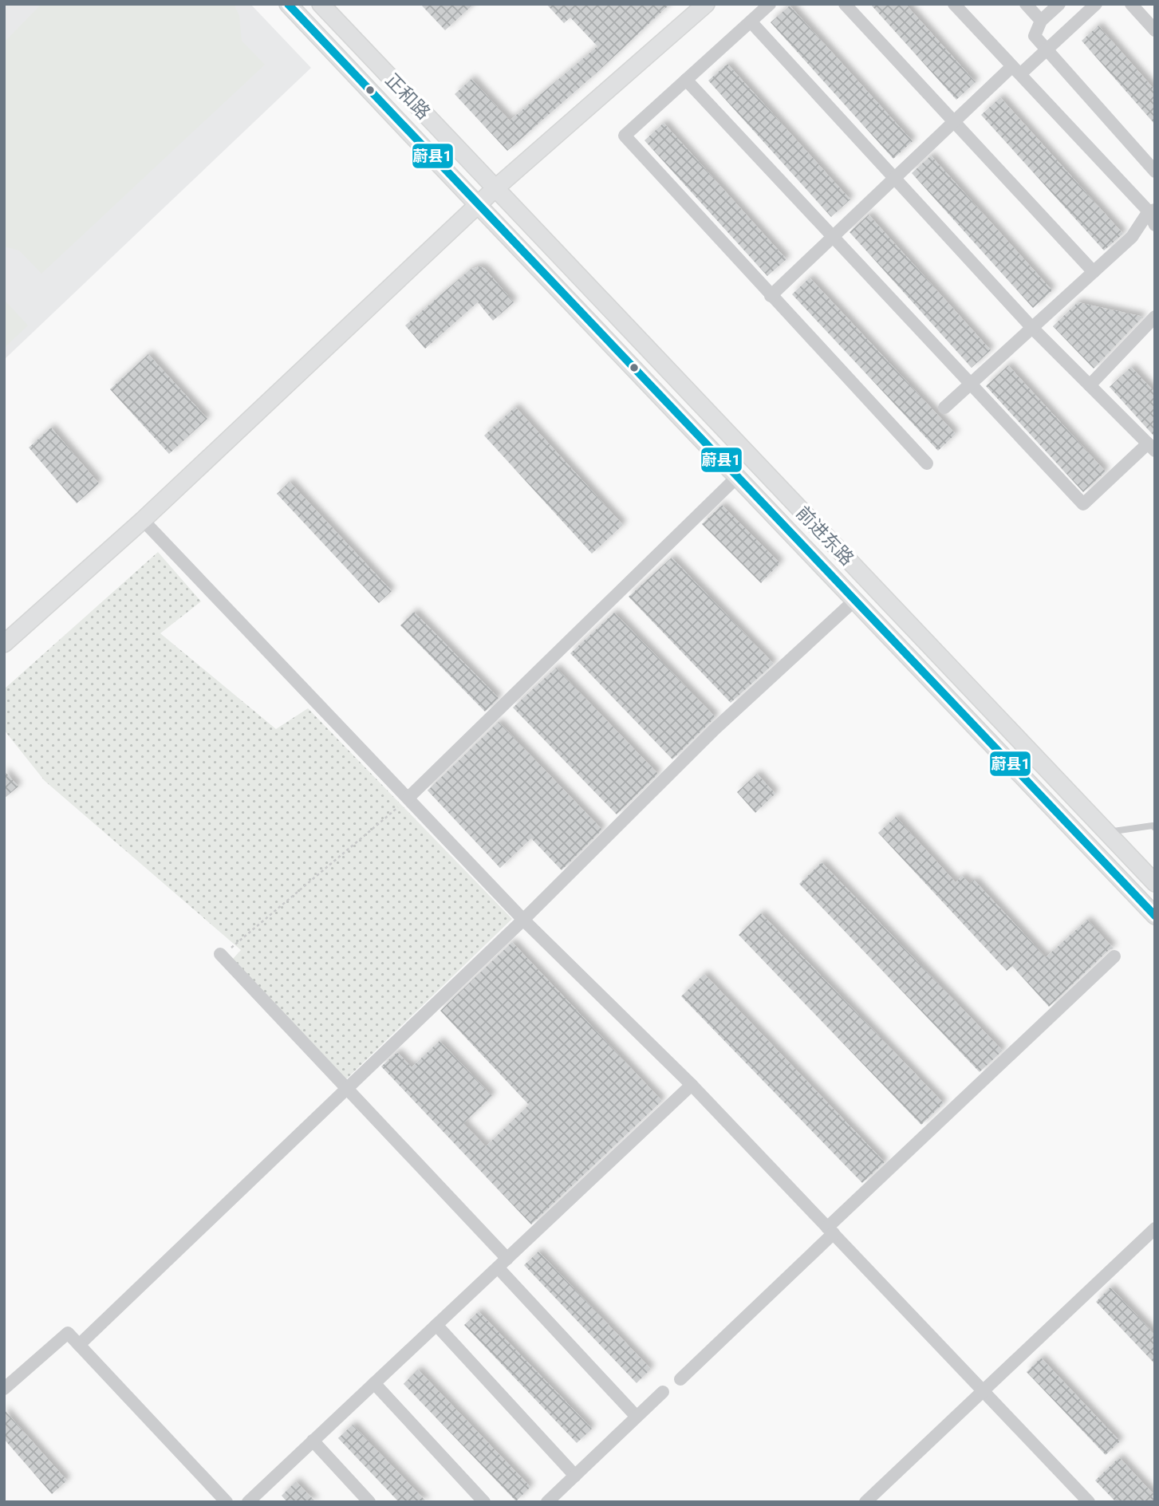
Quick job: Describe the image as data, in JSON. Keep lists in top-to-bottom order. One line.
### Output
{"streets":{"main road":["正和路","前进东路"]},"crossings":[["正和路","前进东路"]],"lines":["transit line 蔚县1"]}
